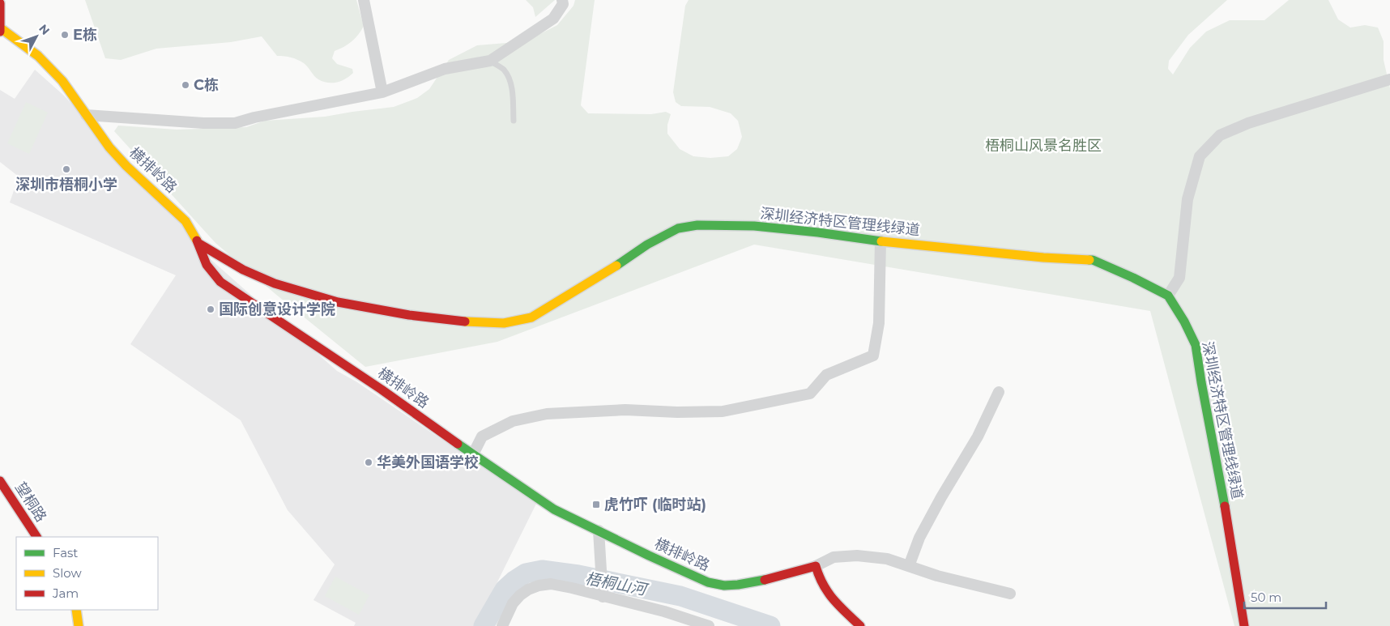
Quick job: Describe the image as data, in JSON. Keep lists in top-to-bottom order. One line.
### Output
{"streets":{"street":["横排岭路","深圳经济特区管理线绿道","望桐路"]},"crossings":[["横排岭路","深圳经济特区管理线绿道"]],"water":["梧桐山河"],"parks":["梧桐山风景名胜区"],"places":{"other":["E栋","C栋","深圳市梧桐小学","国际创意设计学院","华美外国语学校"],"transit":["虎竹吓 (临时站)"]},"legend":["Fast","Slow","Jam"],"scale_bar":"50 m","north":"top right"}
